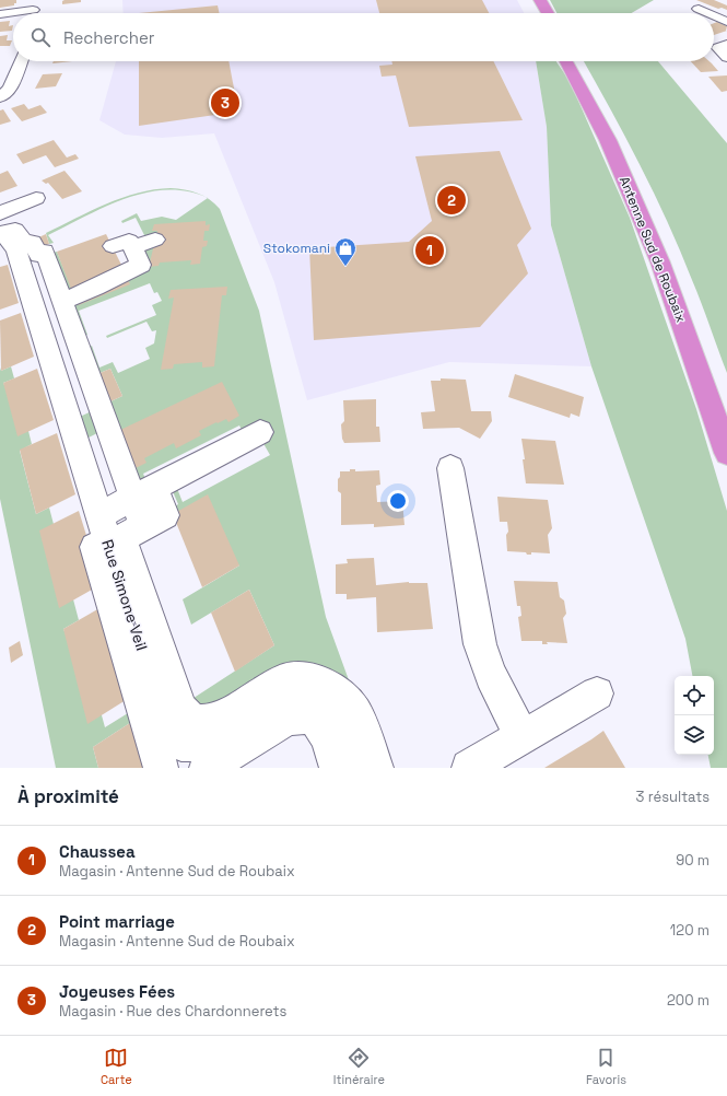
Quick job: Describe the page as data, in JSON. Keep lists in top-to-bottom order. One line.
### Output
{"streets":{"highway":["Antenne Sud de Roubaix"],"street":["Rue Simone Veil"]},"places":{"shop":["Stokomani"]},"page":{"search":"Rechercher","pins":["3","2","1"],"heading":["À proximité","3 résultats"],"list":[{"mark":"1","name":"Chaussea","note":"Magasin · Antenne Sud de Roubaix","value":"90 m"},{"mark":"2","name":"Point marriage","note":"Magasin · Antenne Sud de Roubaix","value":"120 m"},{"mark":"3","name":"Joyeuses Fées","note":"Magasin · Rue des Chardonnerets","value":"200 m"}],"nav":["Carte","Itinéraire","Favoris"]}}
